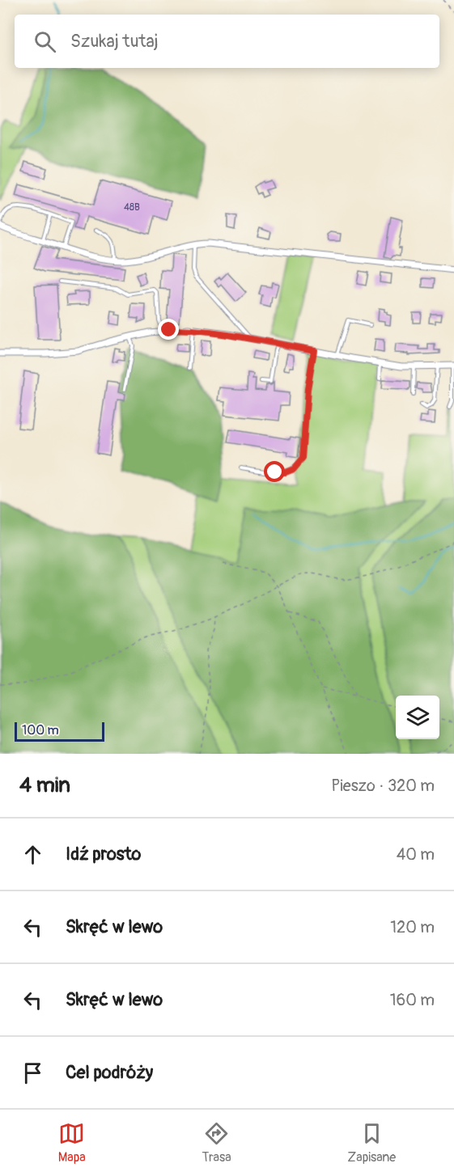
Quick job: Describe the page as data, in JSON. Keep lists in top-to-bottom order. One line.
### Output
{"house_numbers":["48B"],"scale_bar":"100 m","page":{"search":"Szukaj tutaj","scale":"100 m","heading":["4 min","Pieszo · 320 m"],"list":[["Idź prosto","40 m"],["Skręć w lewo","120 m"],["Skręć w lewo","160 m"],"Cel podróży"],"nav":["Mapa","Trasa","Zapisane"]}}
